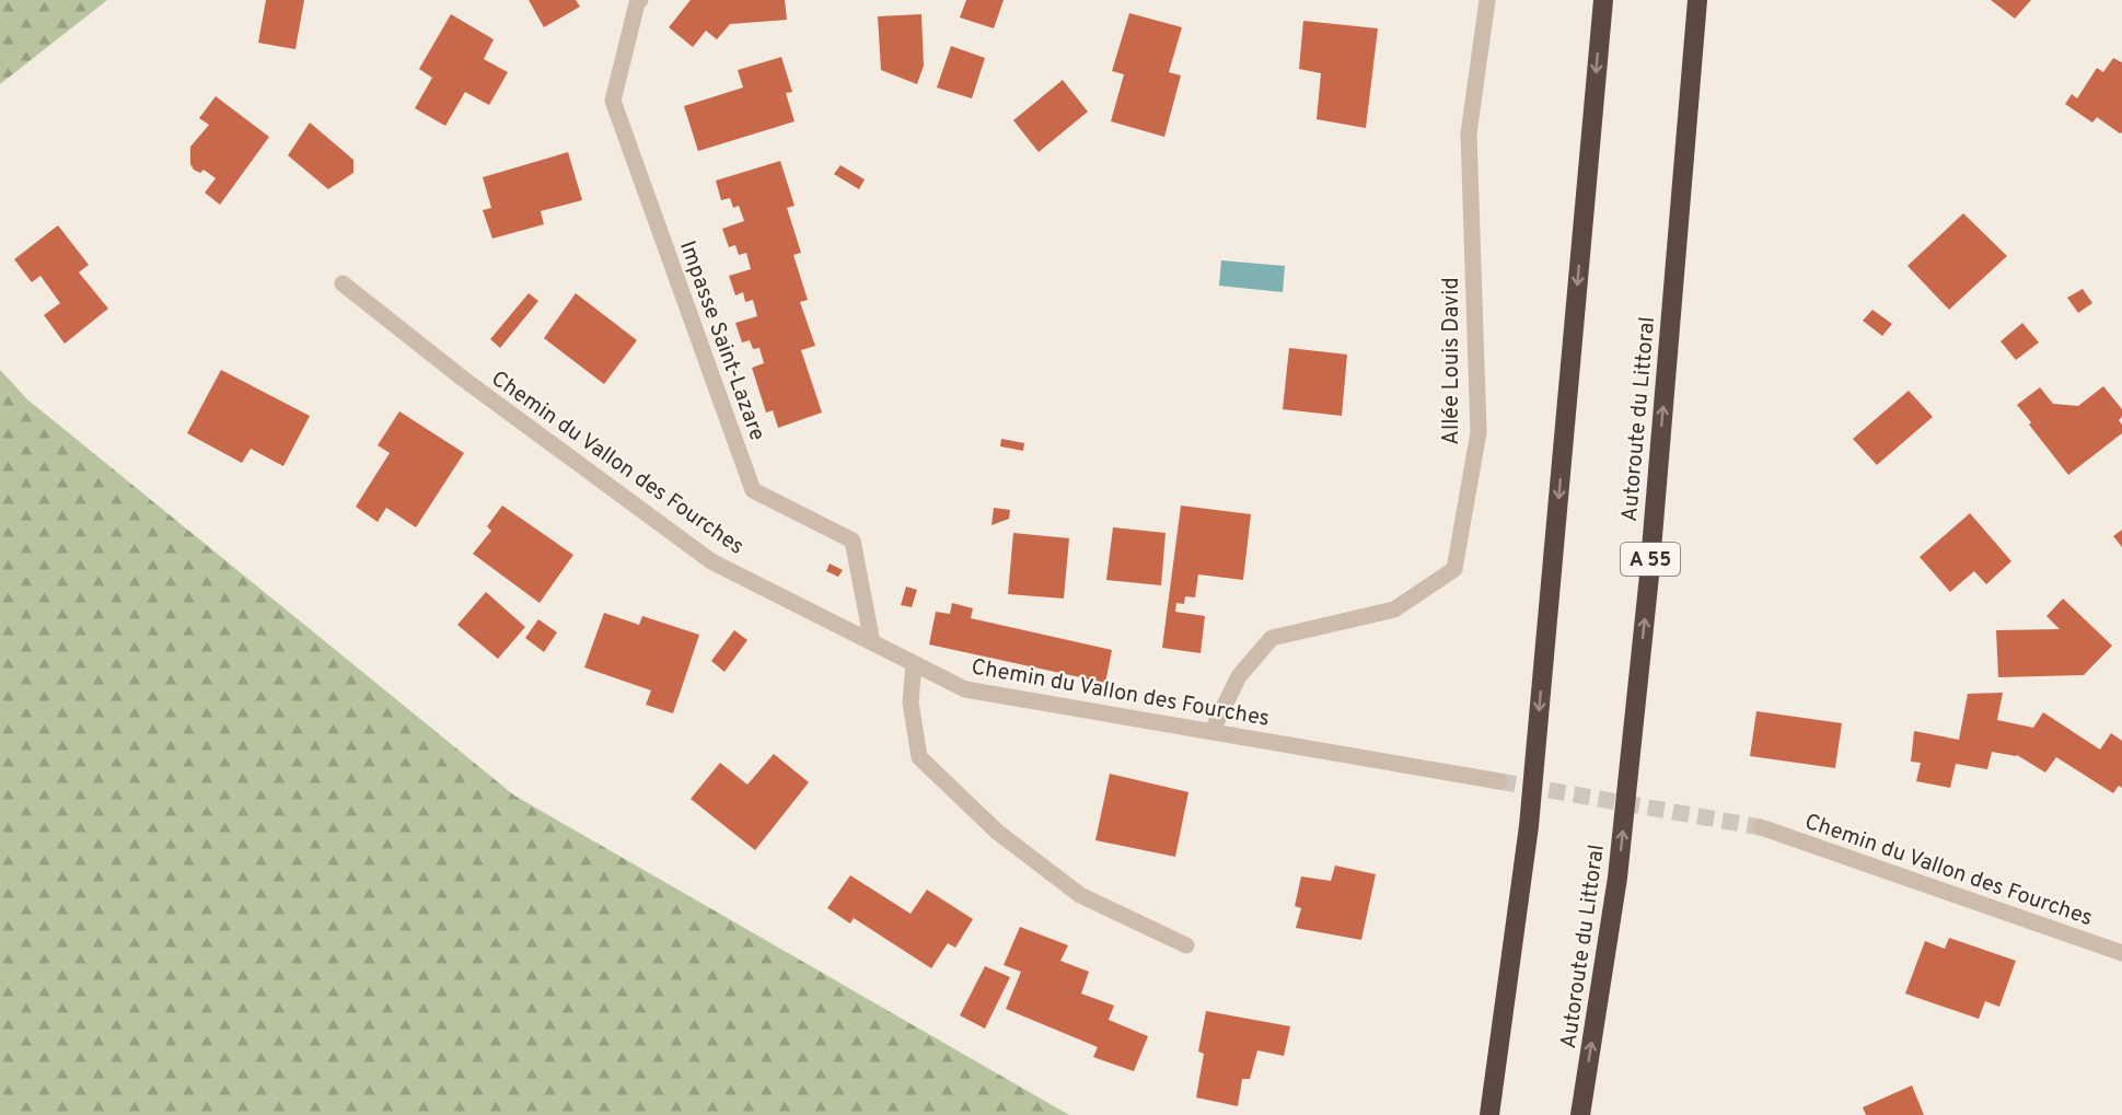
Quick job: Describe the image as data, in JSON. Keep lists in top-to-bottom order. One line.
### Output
{"streets":{"highway":["Autoroute du Littoral","A 55"],"street":["Impasse Saint-Lazare","Allée Louis David","Chemin du Vallon des Fourches"]},"crossings":[["Impasse Saint-Lazare","Chemin du Vallon des Fourches"],["Allée Louis David","Chemin du Vallon des Fourches"]]}
